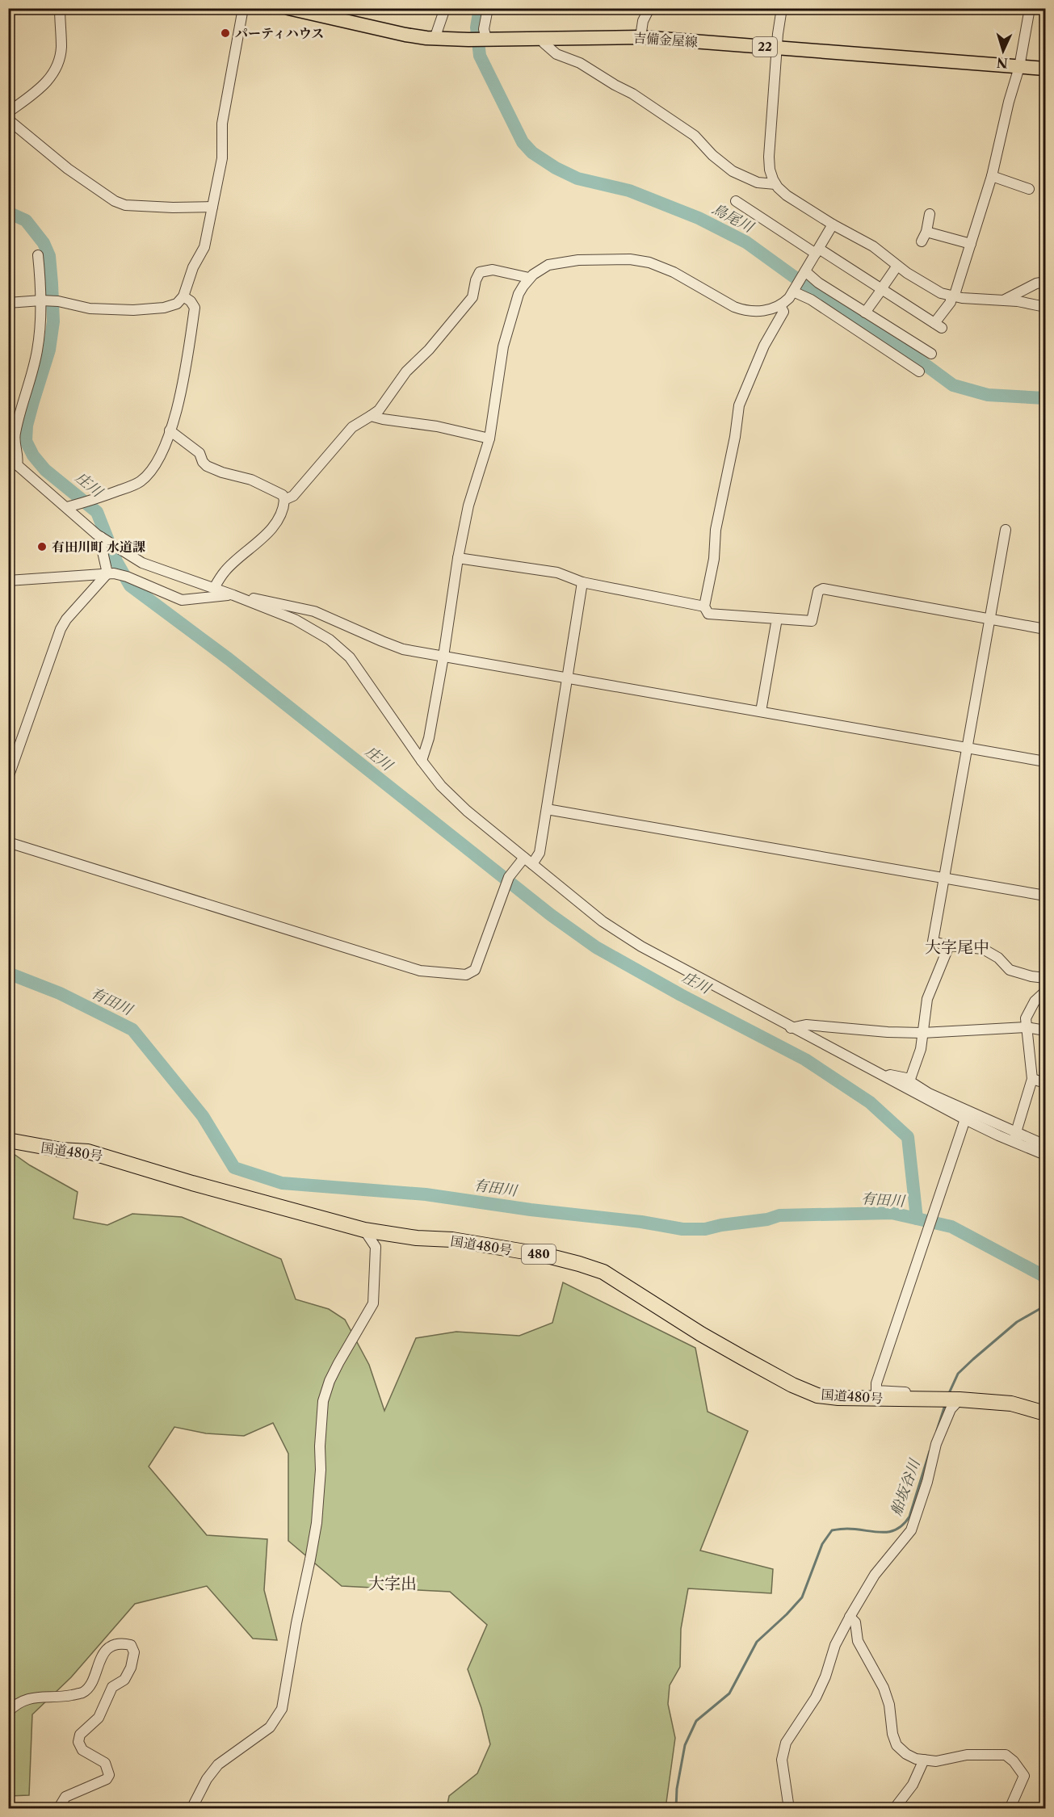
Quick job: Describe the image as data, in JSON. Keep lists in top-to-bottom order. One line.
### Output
{"streets":{"highway":["国道480号","480"],"main road":["吉備金屋線","22"]},"districts":["大字尾中","大字出"],"water":["鳥尾川","庄川","有田川","船坂谷川"],"places":["パーティハウス","有田川町 水道課"],"north":"bottom"}
